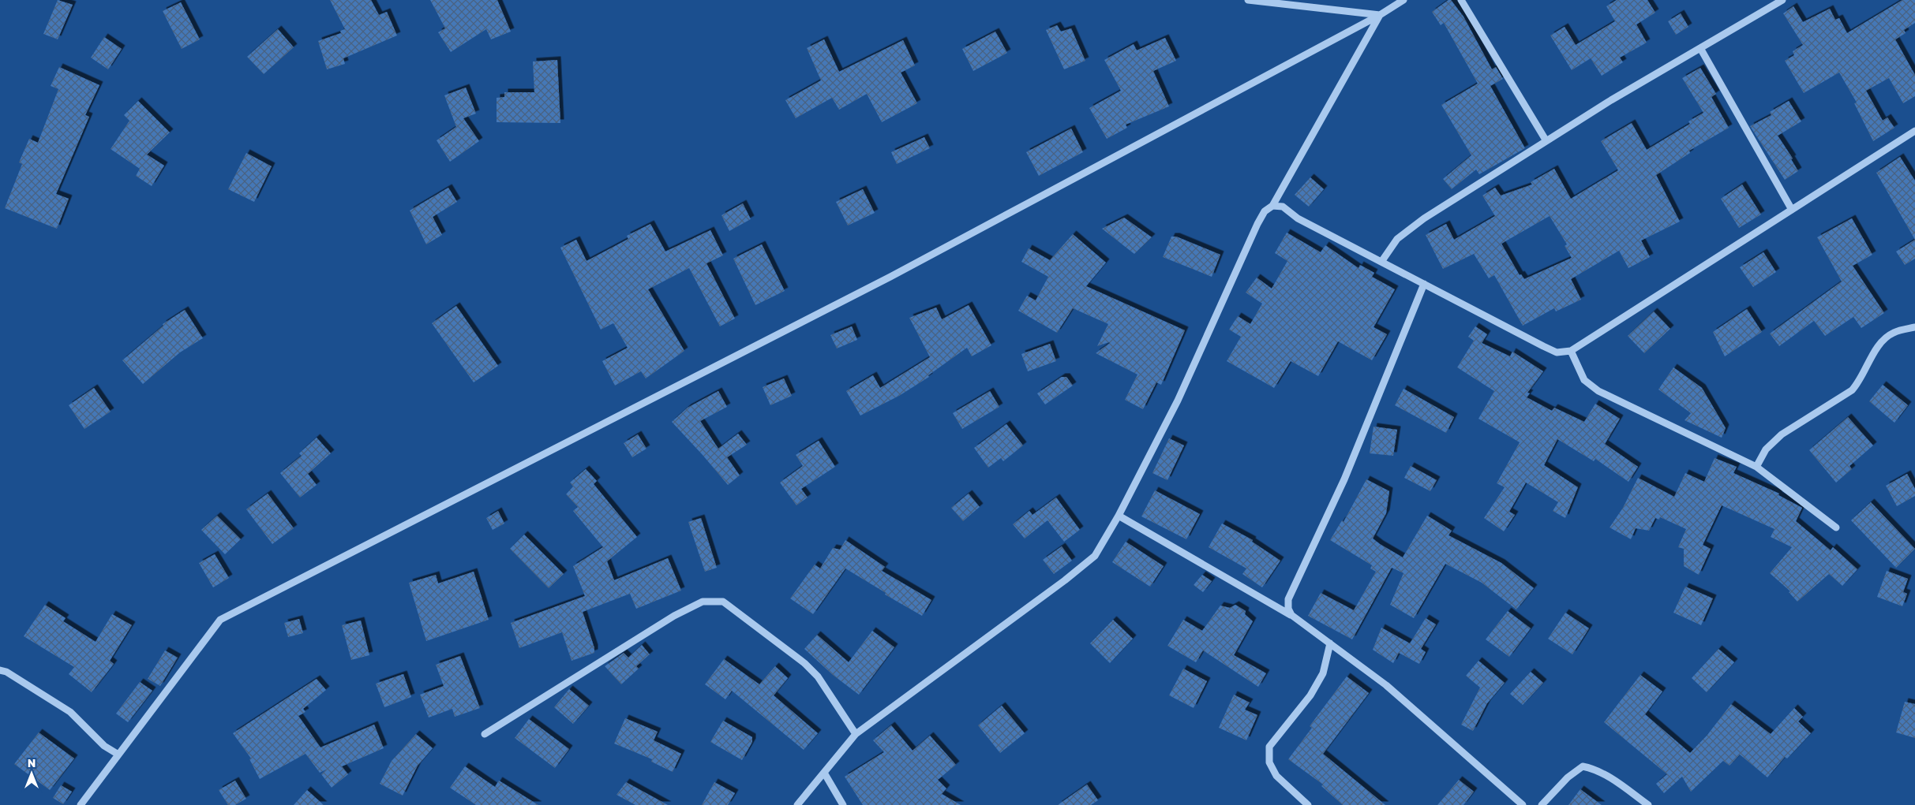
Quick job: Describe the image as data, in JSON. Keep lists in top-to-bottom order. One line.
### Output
{"north":"top"}
